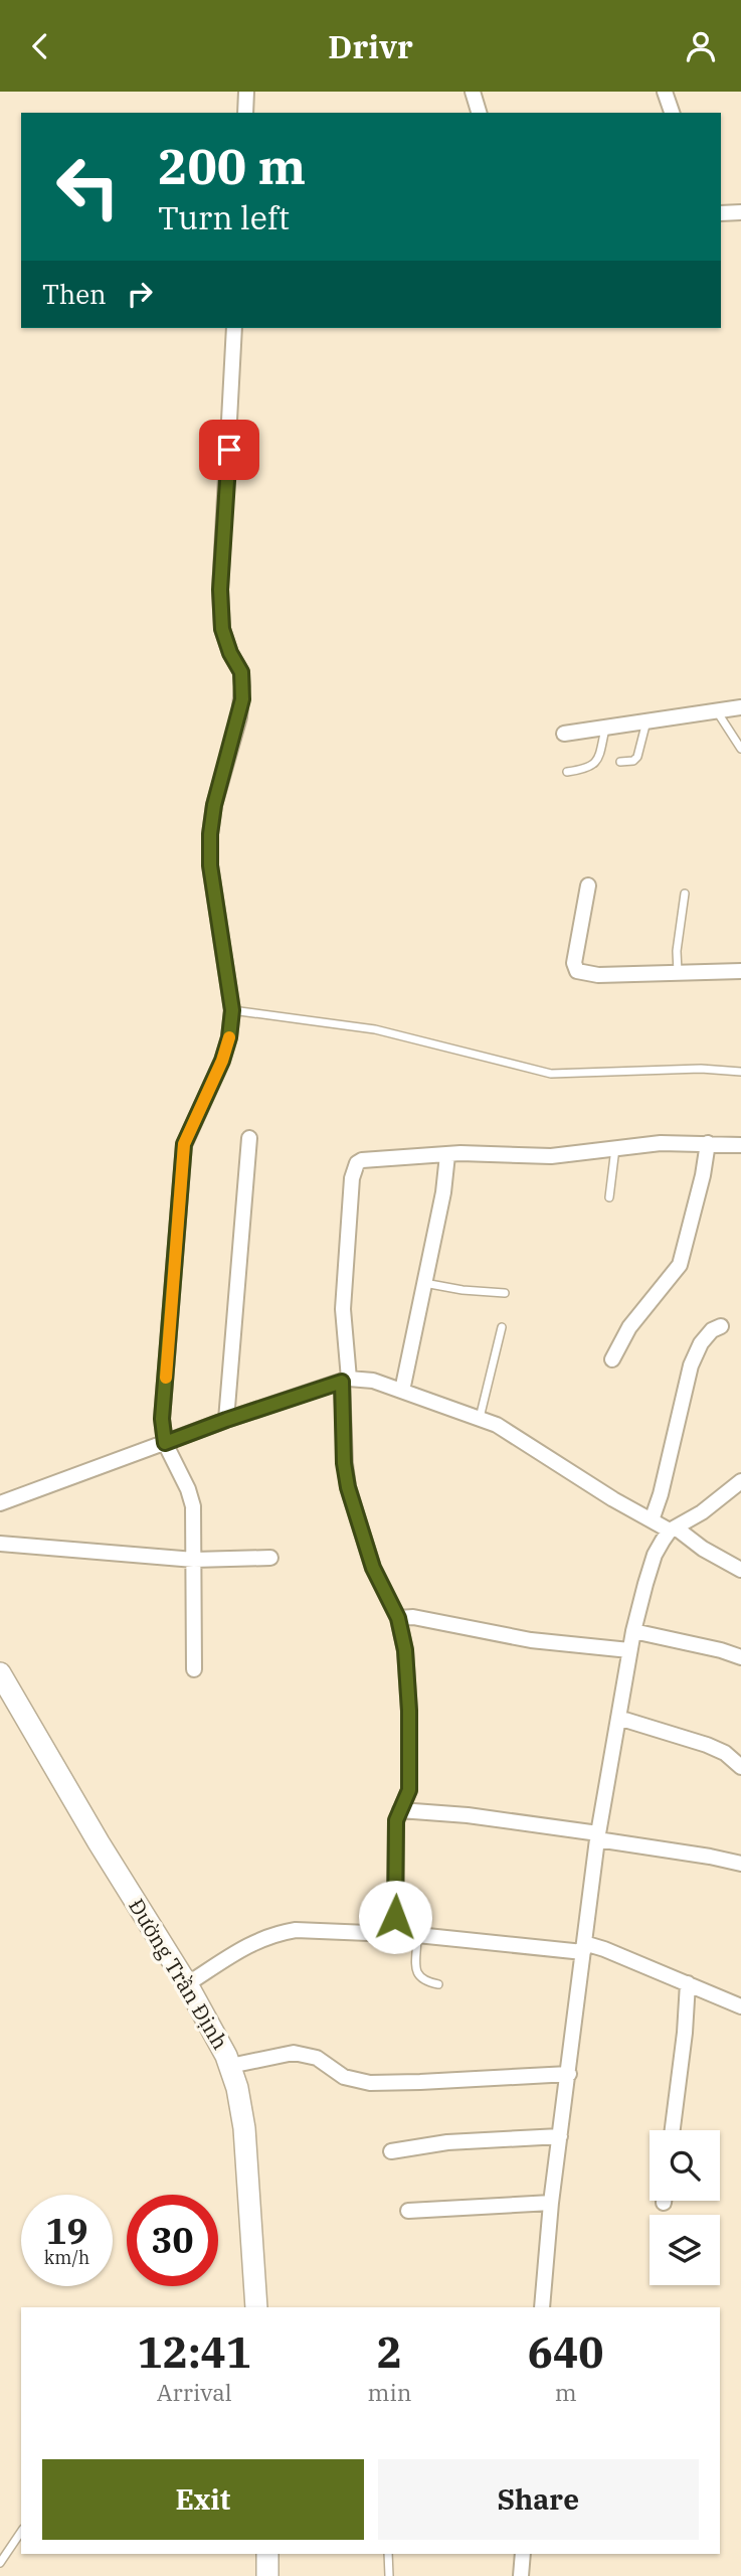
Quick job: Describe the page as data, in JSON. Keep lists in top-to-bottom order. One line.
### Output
{"streets":{"main road":["Đường Trần Định"]},"page":{"header":"Drivr","turn":["200 m","Turn left"],"then":"Then","speed":"19 km/h","limit":"30","eta":["12:41","Arrival","2","min","640","m"],"buttons":["Exit","Share"]}}
